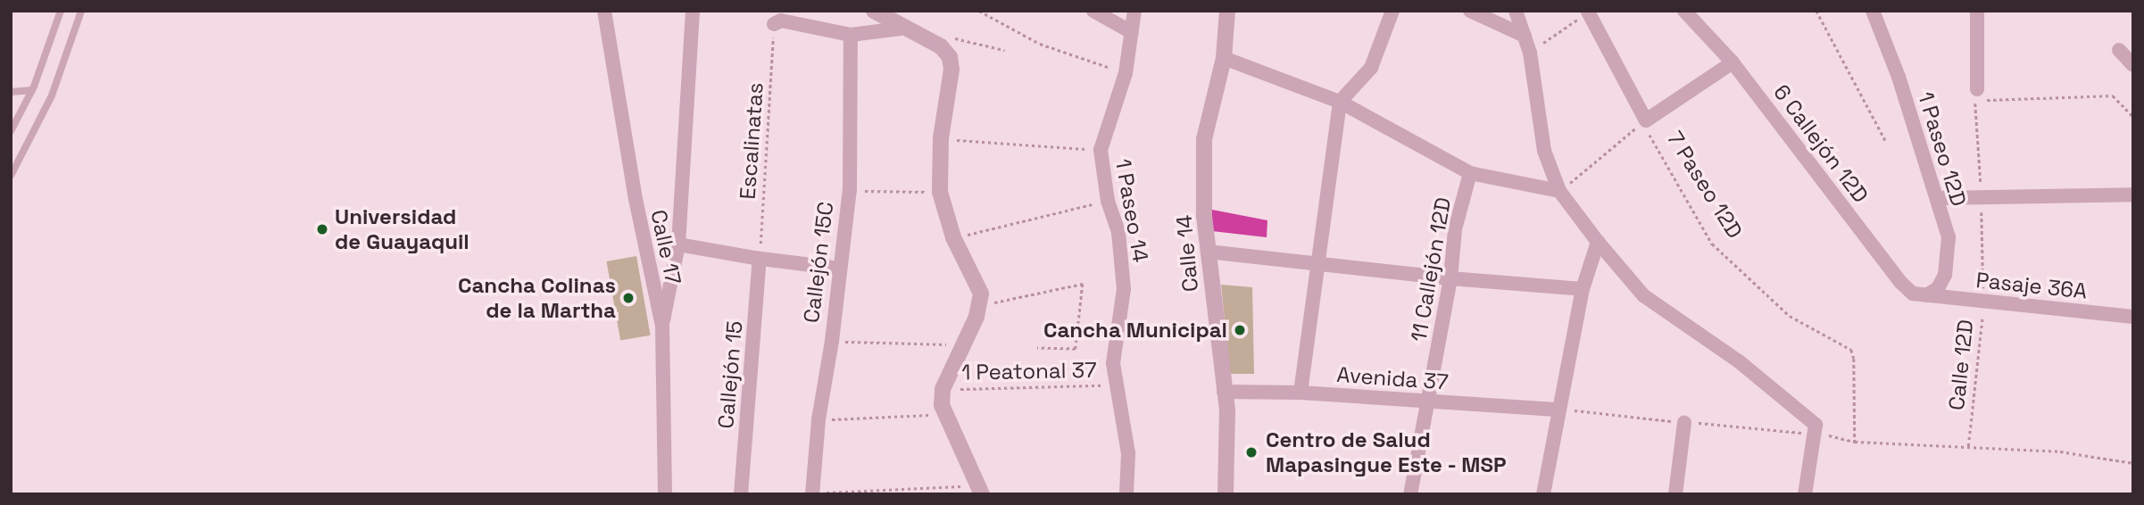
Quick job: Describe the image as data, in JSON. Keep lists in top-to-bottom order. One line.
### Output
{"streets":{"street":["6 Callejón 12D","1 Paseo 12D","7 Paseo 12D","1 Paseo 14","Calle 17","Calle 14","Callejón 15C","11 Callejón 12D","Pasaje 36A","Callejón 15","Avenida 37"],"path":["Escalinatas","Calle 12D","1 Peatonal 37"]},"crossings":[["Escalinatas","Callejón 15"],["6 Callejón 12D","1 Paseo 12D"],["6 Callejón 12D","Pasaje 36A"],["1 Paseo 12D","Pasaje 36A"],["1 Paseo 14","1 Peatonal 37"],["Calle 14","11 Callejón 12D"],["Calle 14","Avenida 37"],["11 Callejón 12D","Avenida 37"],["Pasaje 36A","Calle 12D"]],"places":["Universidad de Guayaquil","Cancha Colinas de la Martha","Cancha Municipal","Centro de Salud Mapasingue Este - MSP"]}
